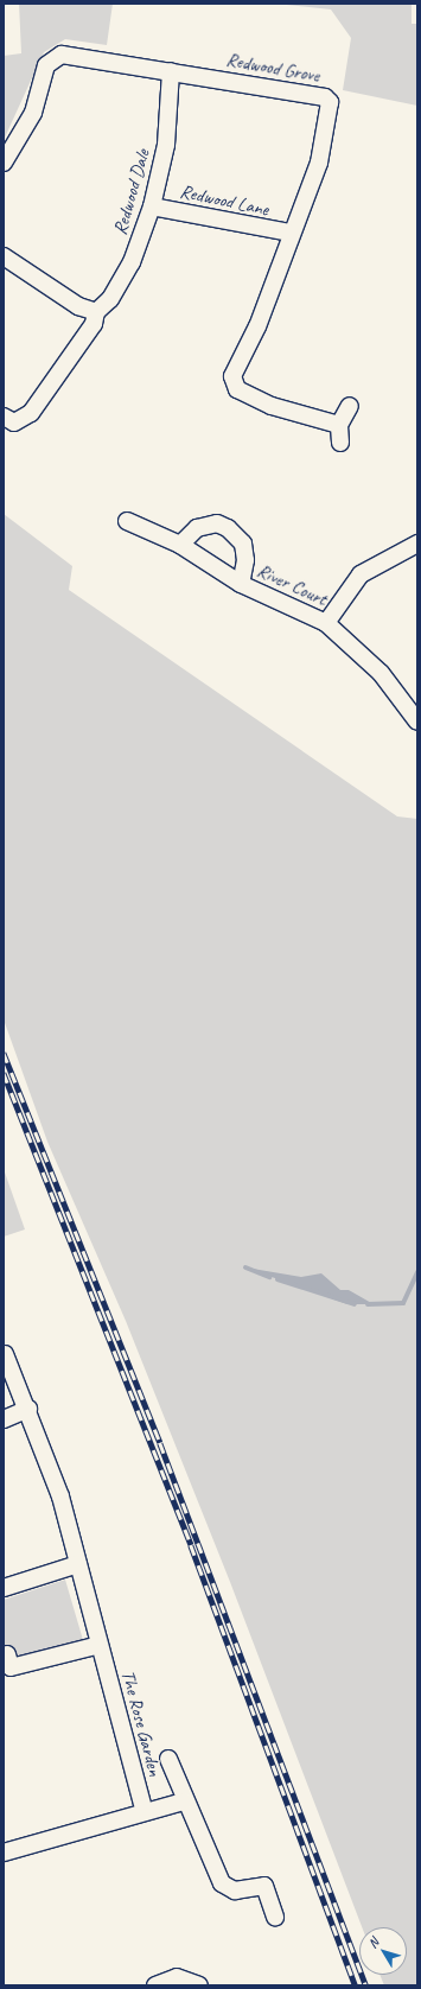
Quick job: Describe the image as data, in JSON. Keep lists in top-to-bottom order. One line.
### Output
{"streets":{"street":["Redwood Grove","Redwood Dale","Redwood Lane","River Court","The Rose Garden"]},"crossings":[["Redwood Grove","Redwood Dale"],["Redwood Grove","Redwood Lane"],["Redwood Dale","Redwood Lane"]],"north":"top left"}
